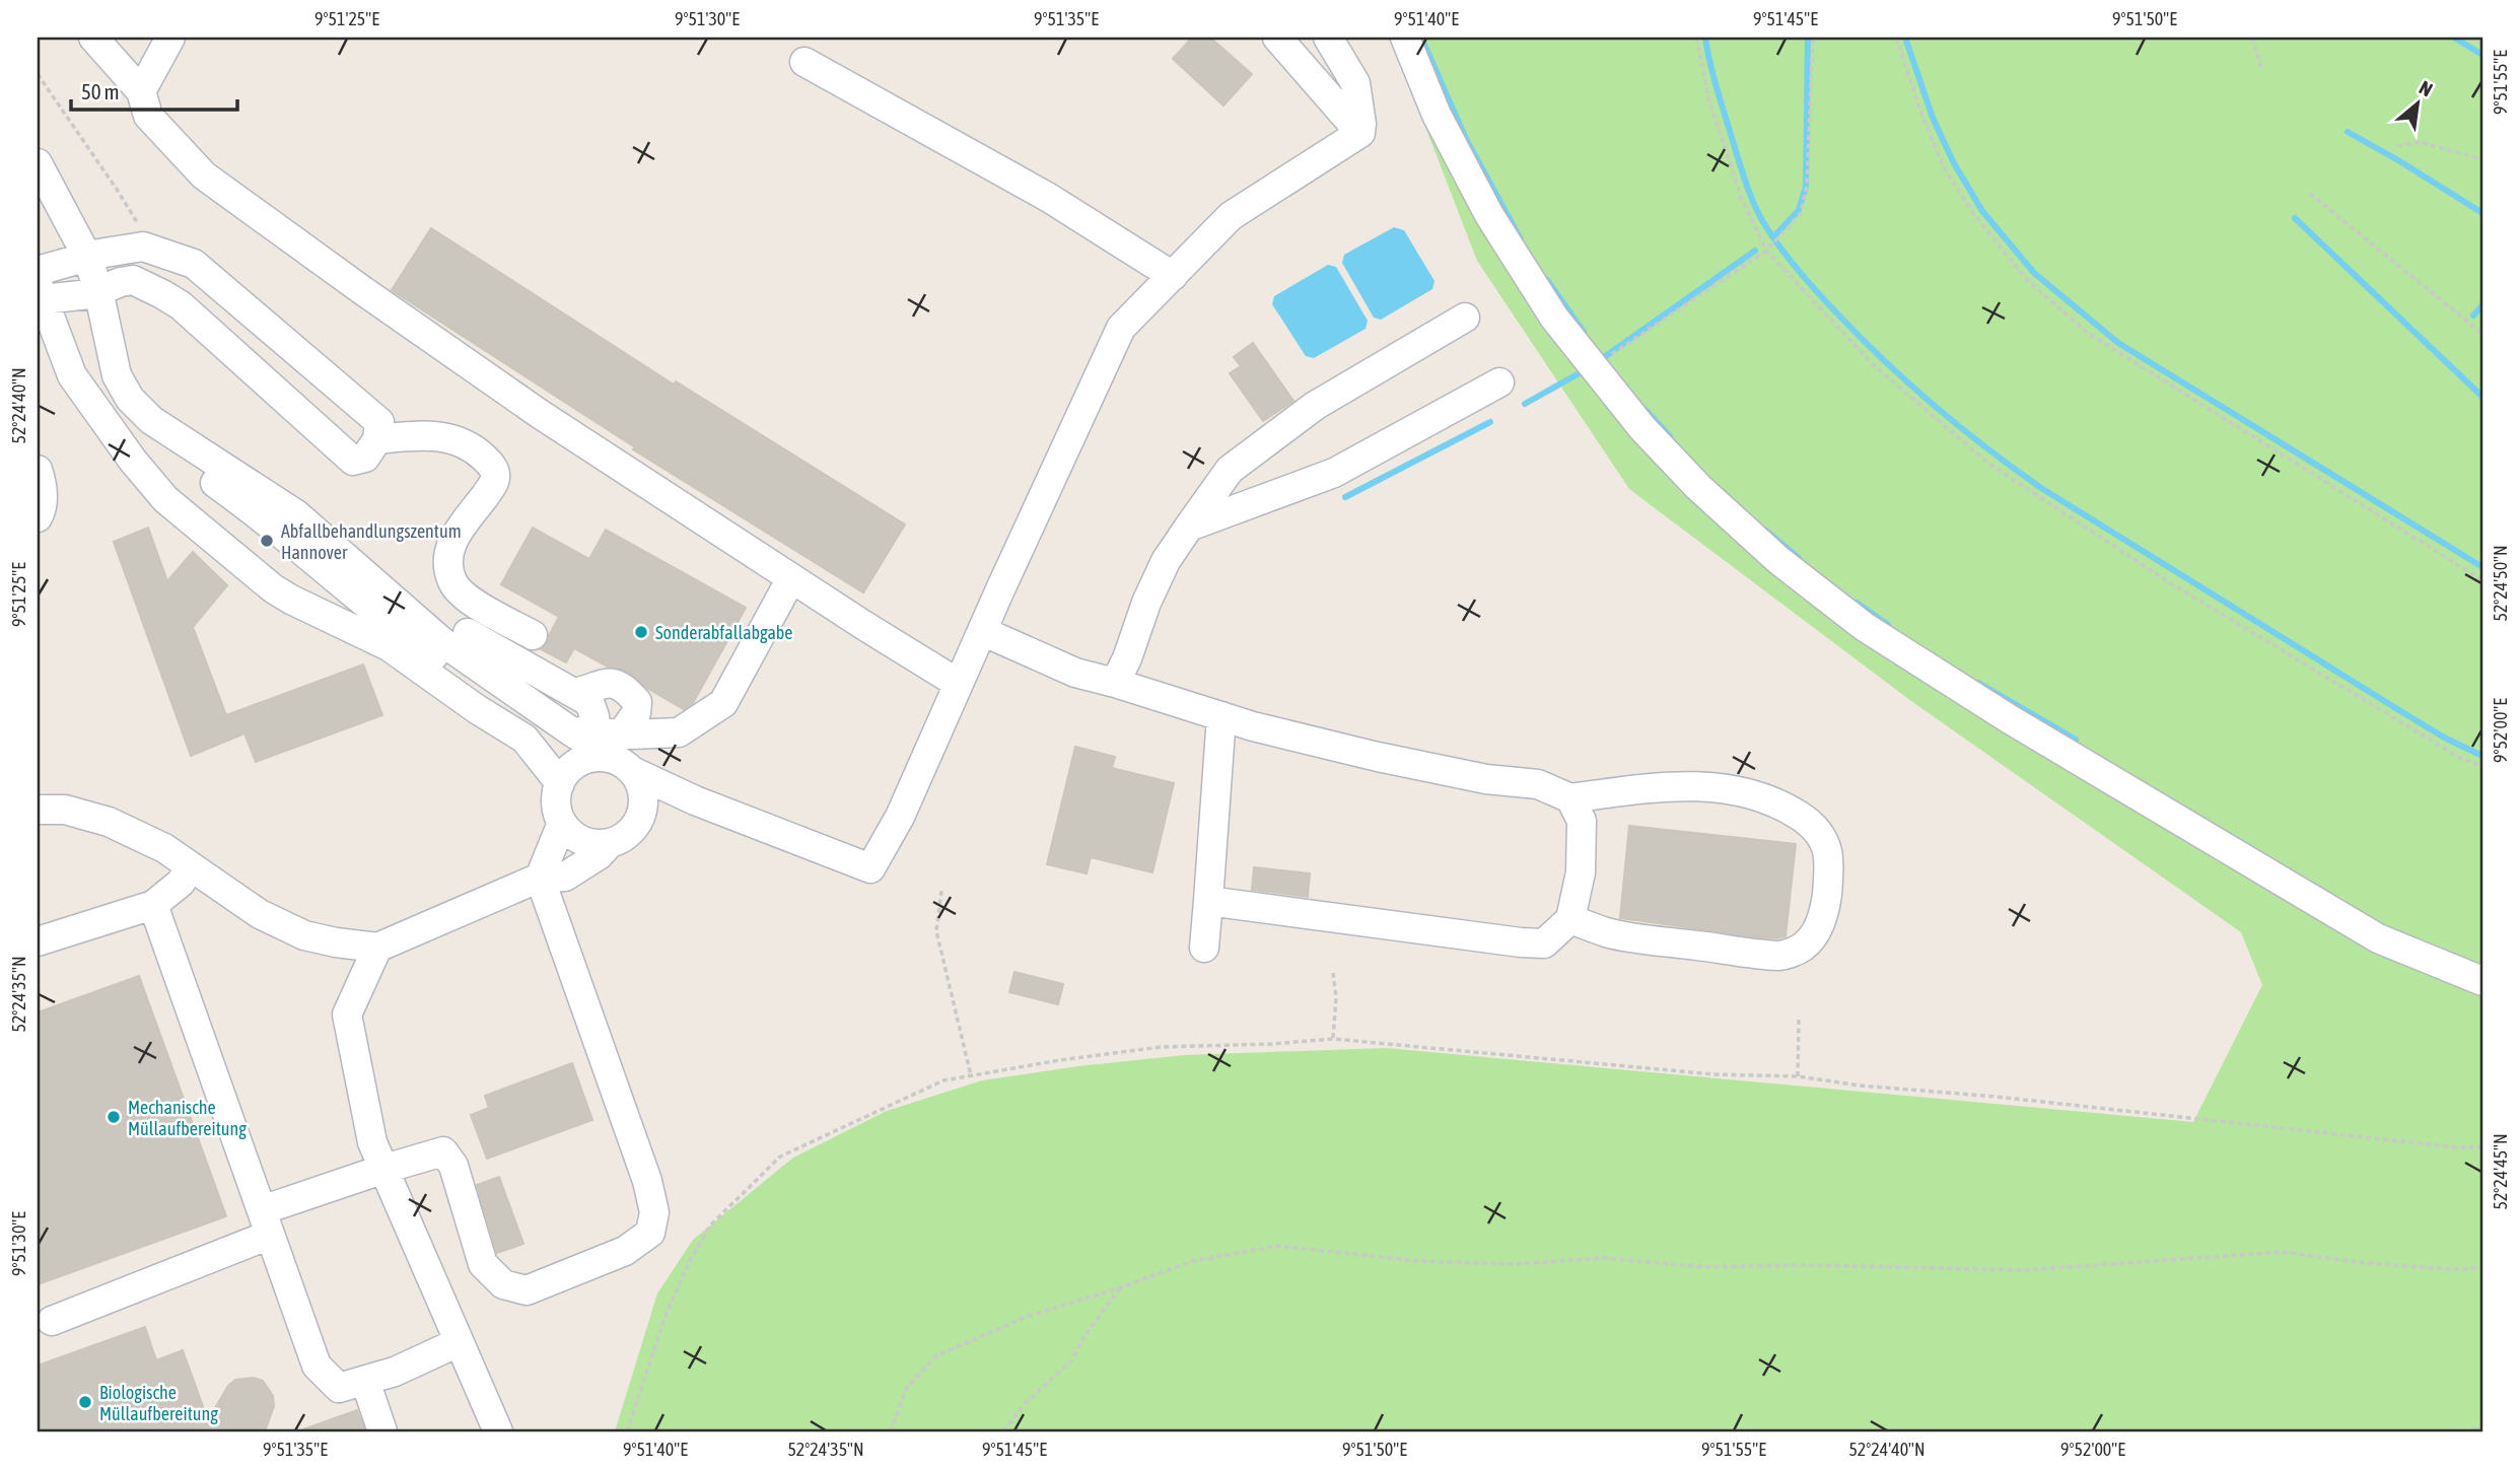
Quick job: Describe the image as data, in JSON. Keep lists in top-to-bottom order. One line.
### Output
{"places":["Abfallbehandlungszentum Hannover","Sonderabfallabgabe","Mechanische Müllaufbereitung","Biologische Müllaufbereitung"],"scale_bar":"50 m","north":"top right","coordinates":["9°51'25\"E","9°51'30\"E","9°51'35\"E","9°51'40\"E","9°51'45\"E","9°51'50\"E","9°51'55\"E","52°24'40\"N","52°24'50\"N","9°52'00\"E","52°24'35\"N","52°24'45\"N"]}
